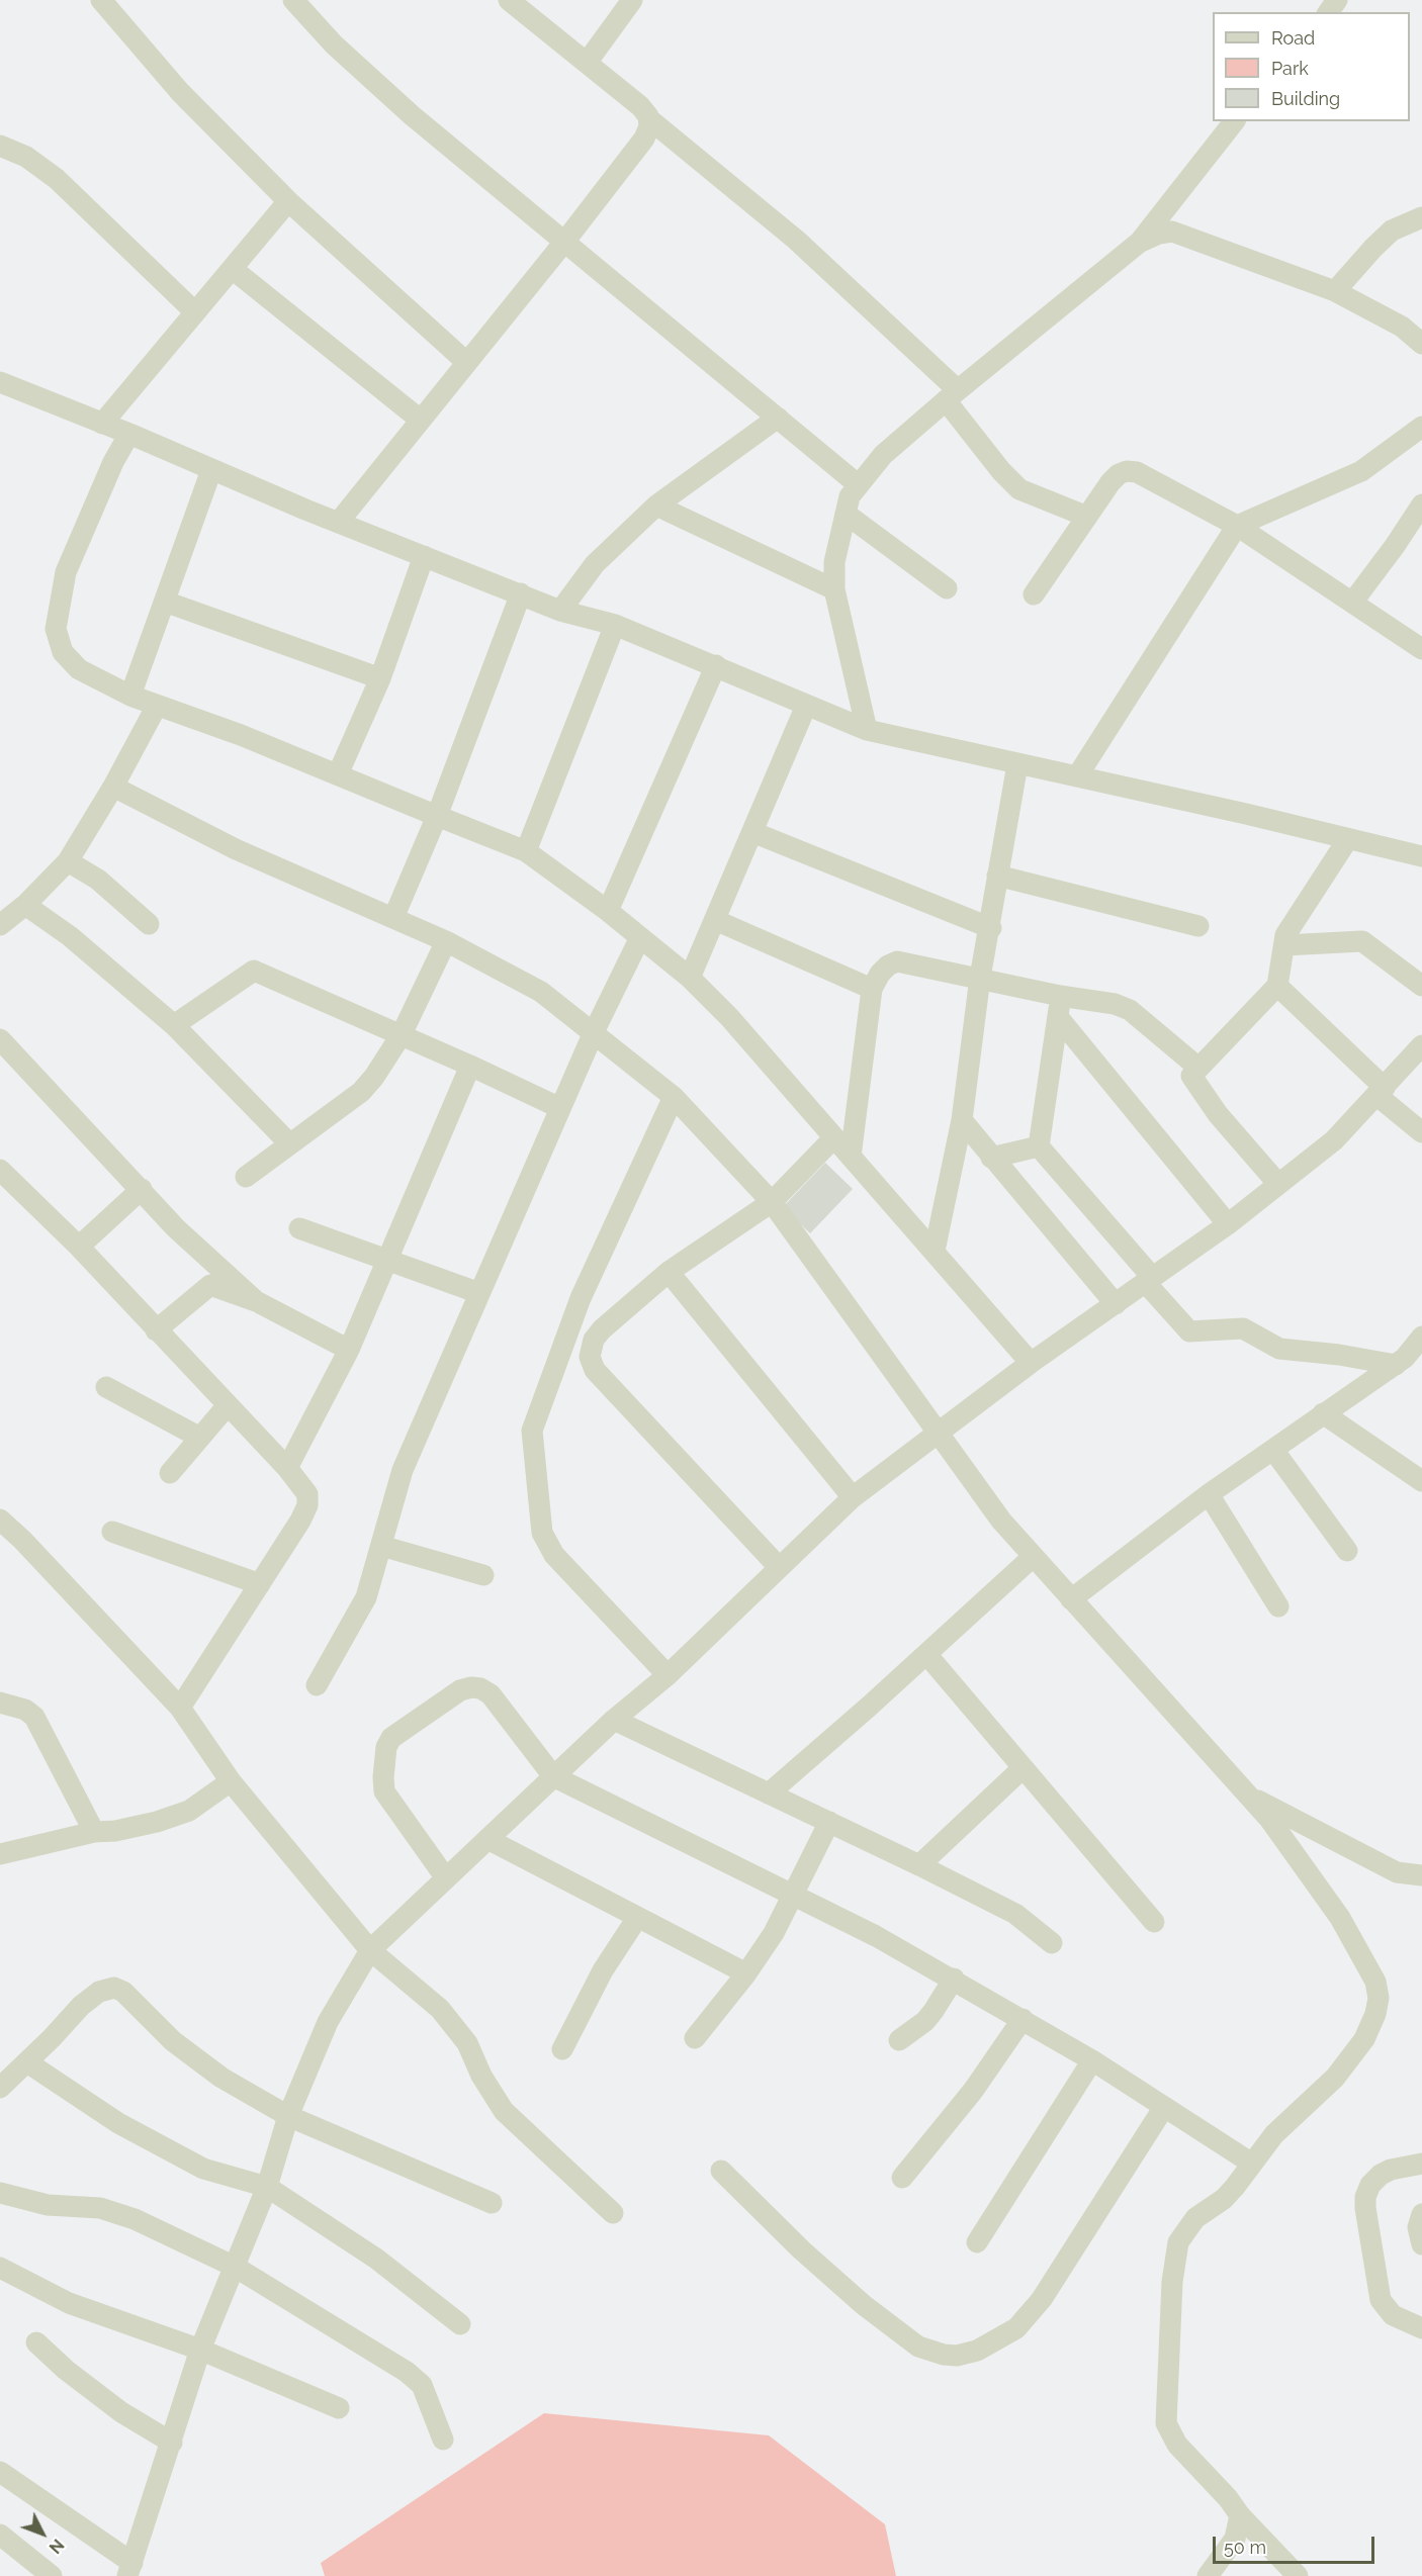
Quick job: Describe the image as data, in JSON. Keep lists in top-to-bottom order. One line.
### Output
{"legend":["Road","Park","Building"],"scale_bar":"50 m","north":"bottom right"}
